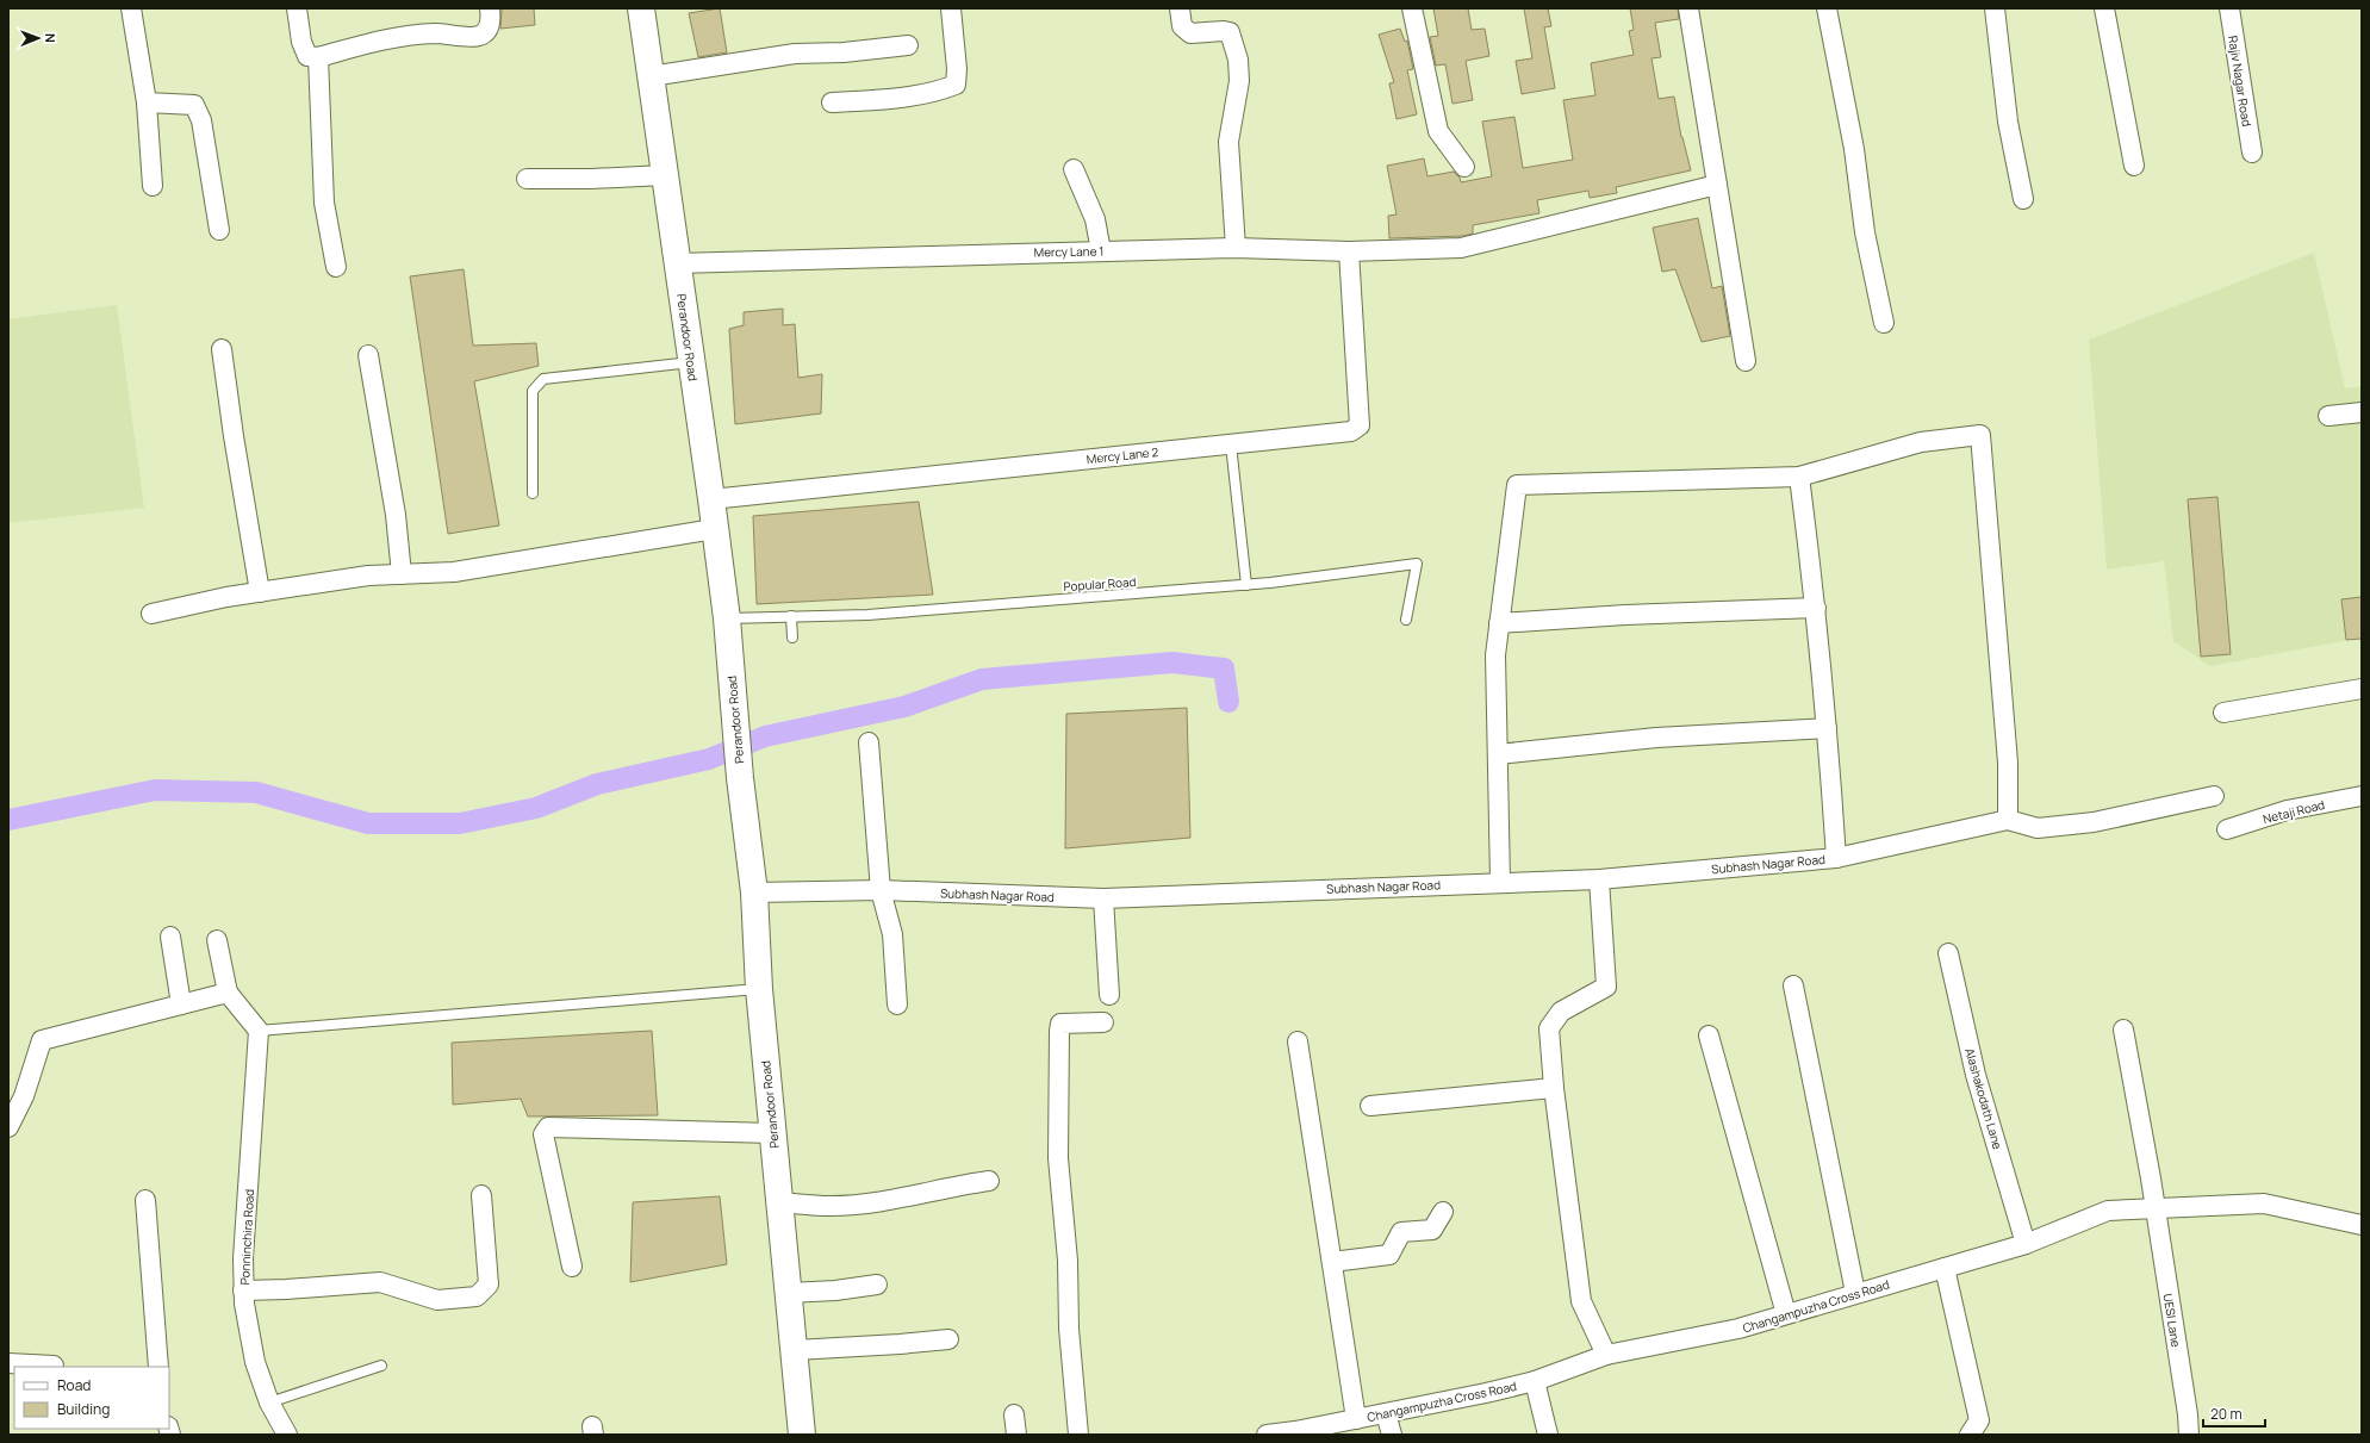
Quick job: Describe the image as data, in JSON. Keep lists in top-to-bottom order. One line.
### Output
{"streets":{"main road":["Perandoor Road"],"street":["Rajiv Nagar Road","Mercy Lane 1","Mercy Lane 2","Netaji Road","Subhash Nagar Road","Alashakodath Lane","Ponninchira Road","Changampuzha Cross Road","UESI Lane"],"lane":["Popular Road"]},"crossings":[["Mercy Lane 1","Perandoor Road"],["Mercy Lane 1","Mercy Lane 2"],["Perandoor Road","Mercy Lane 2"],["Perandoor Road","Popular Road"],["Perandoor Road","Subhash Nagar Road"],["Alashakodath Lane","Changampuzha Cross Road"],["Changampuzha Cross Road","UESI Lane"]],"legend":["Road","Building"],"scale_bar":"20 m","north":"right"}
